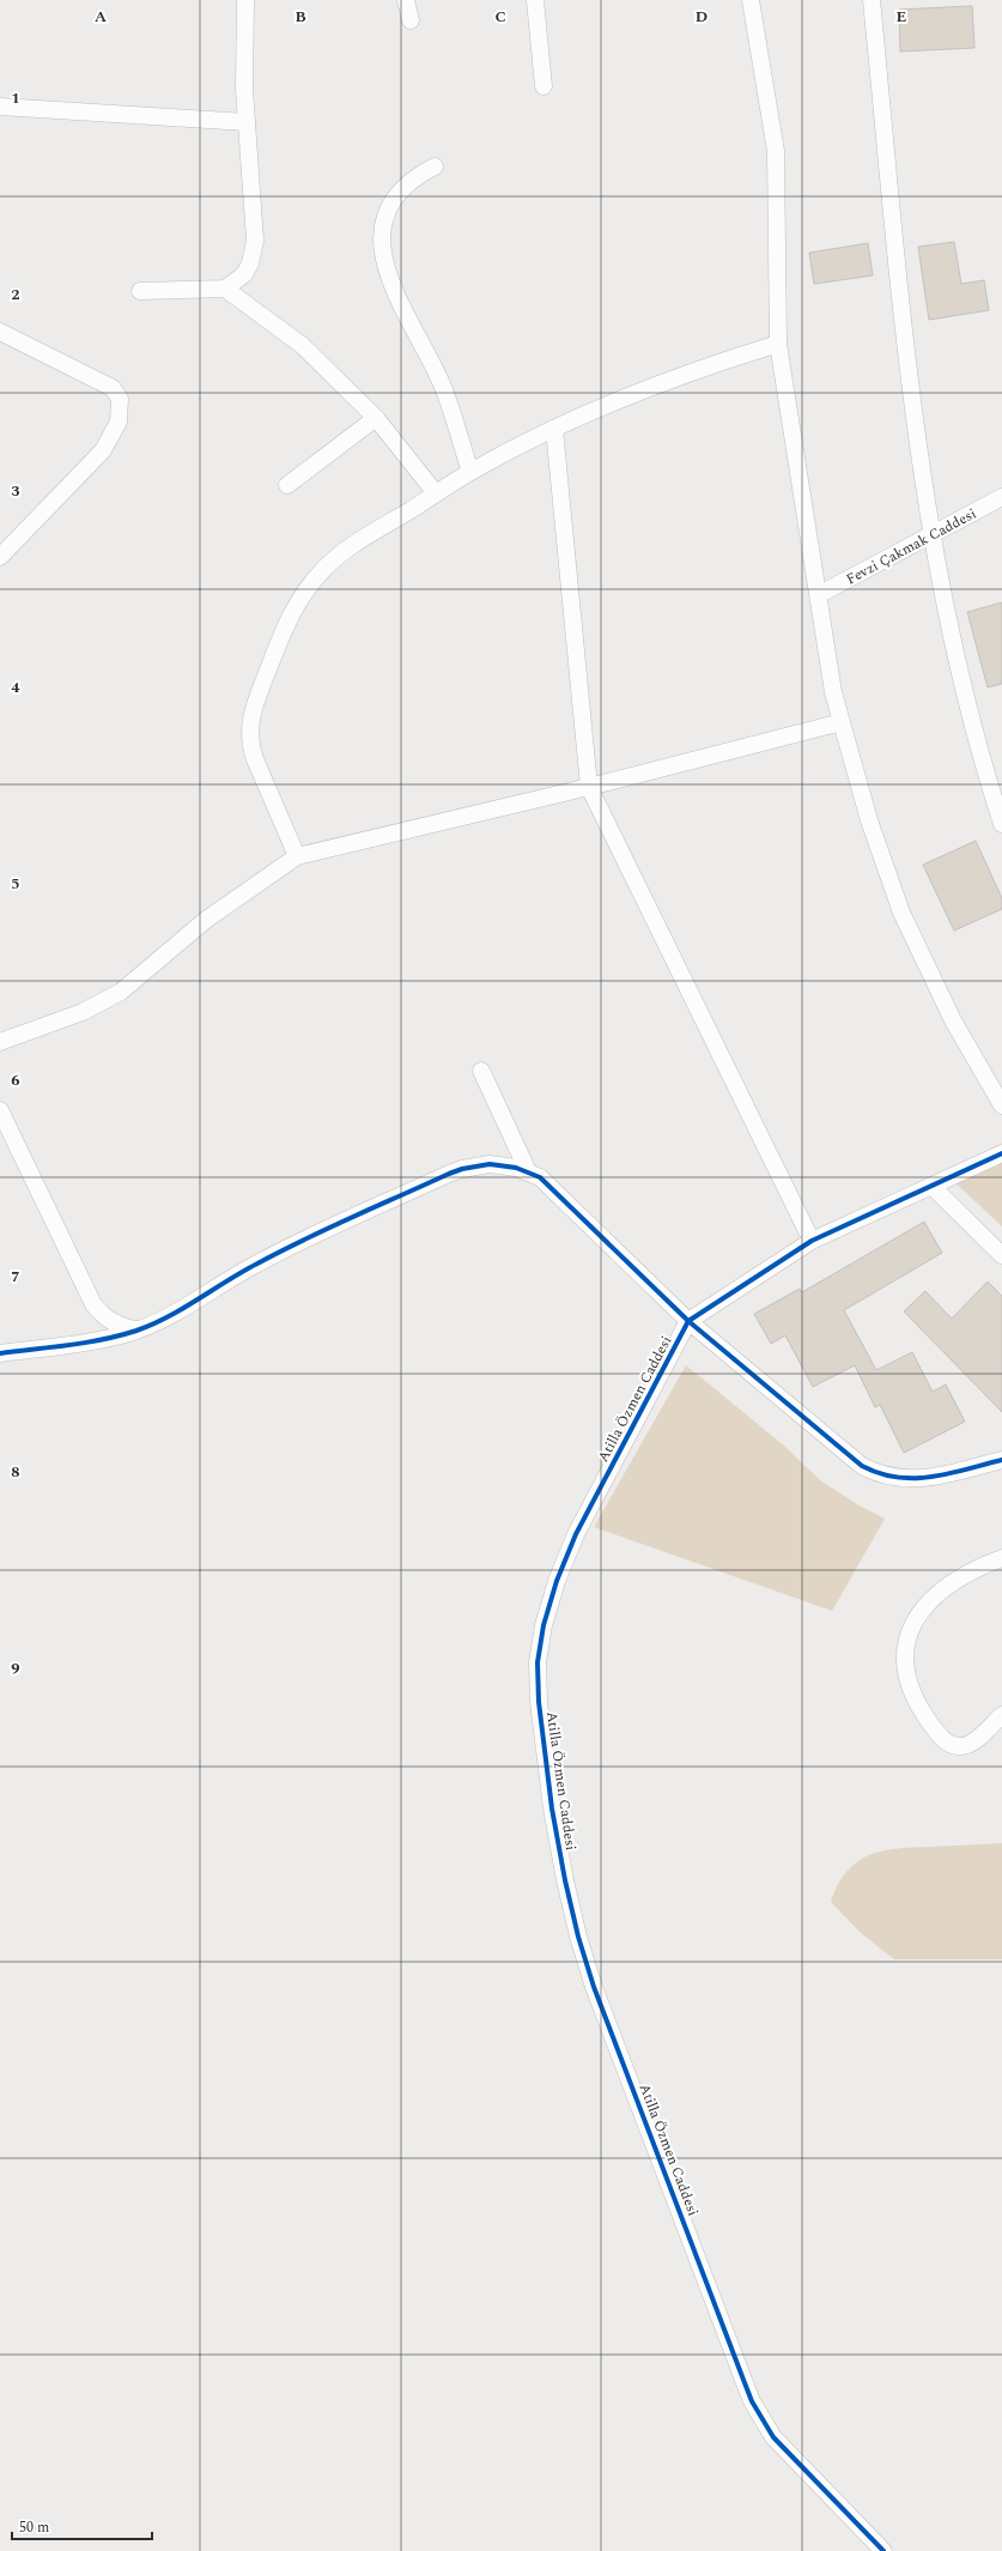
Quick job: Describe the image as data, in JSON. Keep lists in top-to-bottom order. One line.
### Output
{"streets":{"street":["Fevzi Çakmak Caddesi","Atilla Özmen Caddesi"]},"scale_bar":"50 m","grid":{"columns":["A","B","C","D","E"],"rows":["1","2","3","4","5","6","7","8","9"]}}
